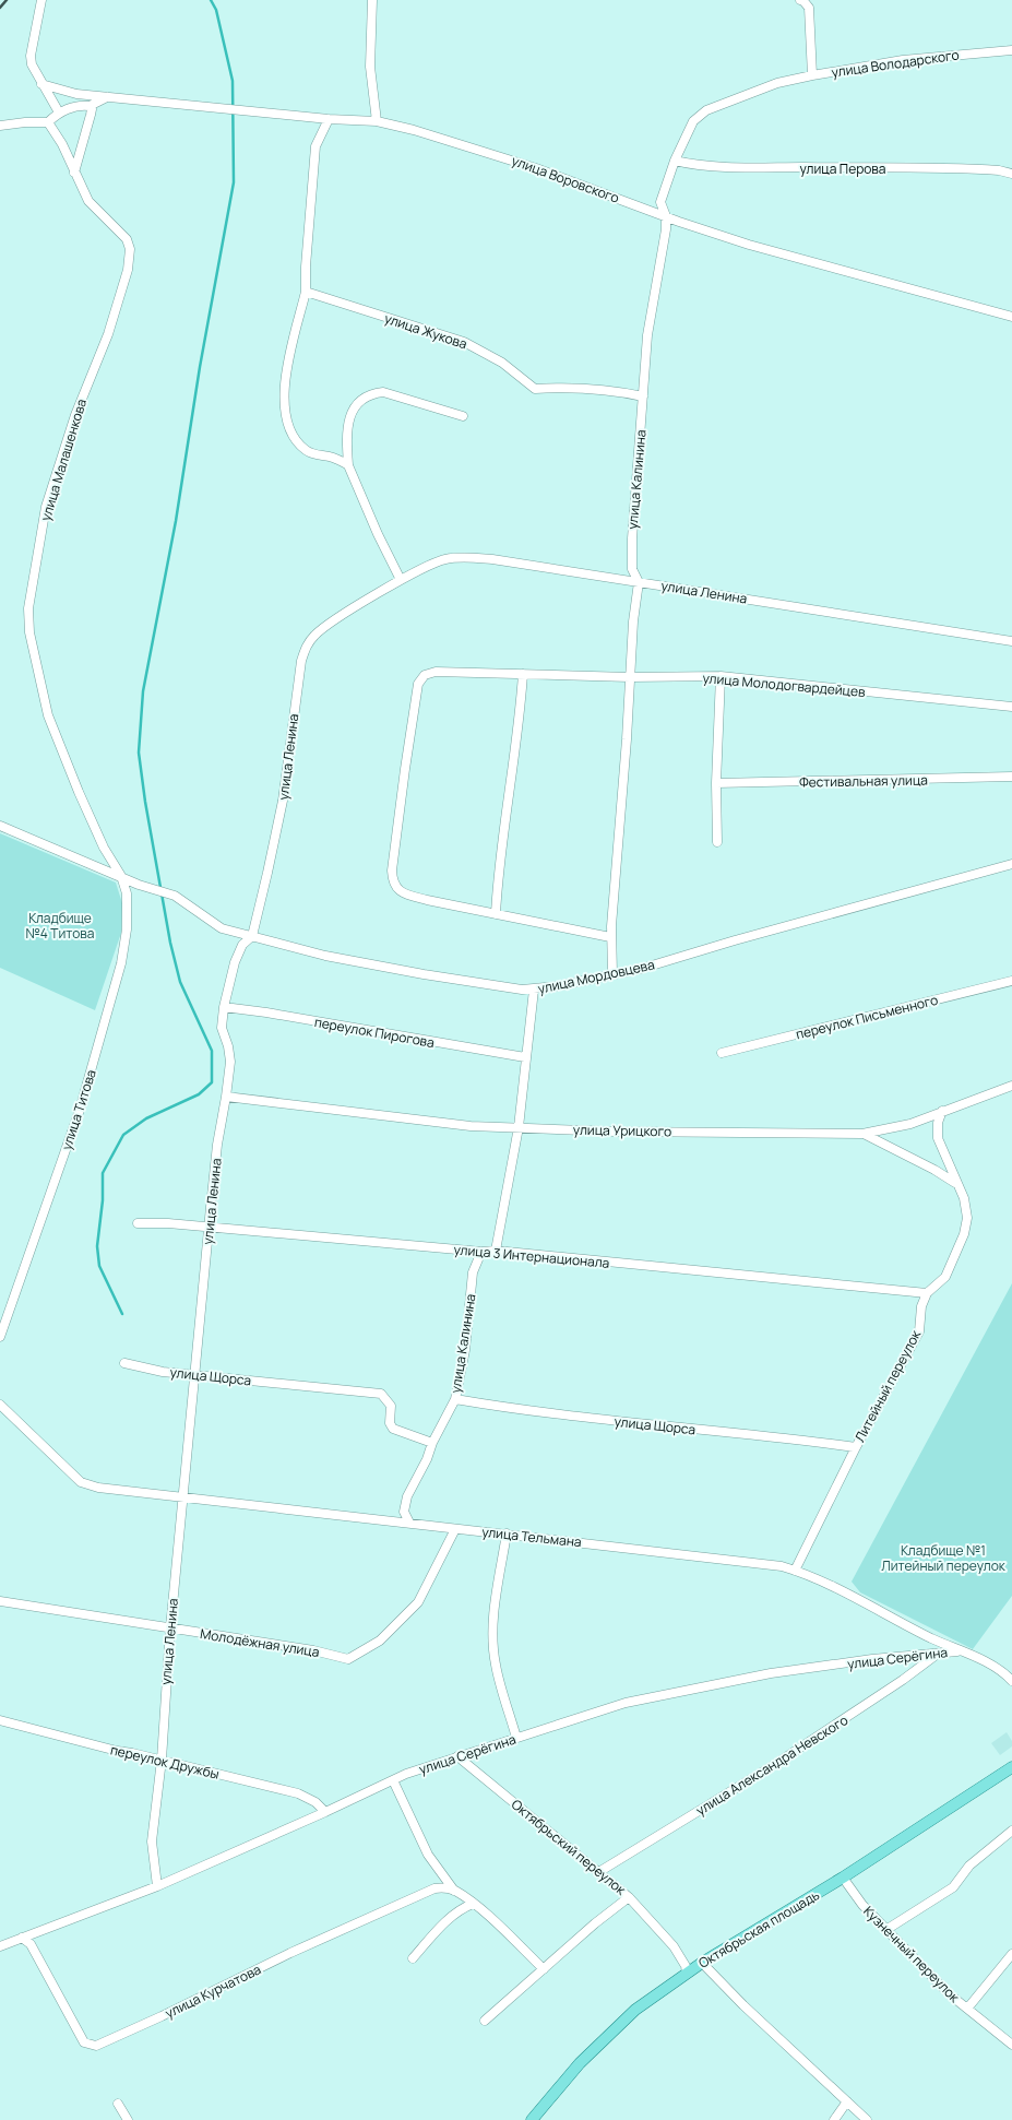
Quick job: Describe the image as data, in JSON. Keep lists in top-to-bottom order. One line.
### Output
{"streets":{"main road":["Октябрьская площадь"],"street":["улица Володарского","улица Перова","улица Воровского","улица Жукова","улица Малашенкова","улица Калинина","улица Ленина","улица Молодогвардейцев","Фестивальная улица","улица Мордовцева","переулок Письменного","переулок Пирогова","улица Титова","улица Урицкого","улица 3 Интернационала","улица Щорса","Литейный переулок","улица Тельмана","Молодёжная улица","улица Серёгина","переулок Дружбы","улица Александра Невского","Октябрьский переулок","Кузнечный переулок","улица Курчатова"]},"crossings":[["улица Володарского","улица Калинина"],["улица Перова","улица Калинина"],["улица Воровского","улица Калинина"],["улица Жукова","улица Калинина"],["улица Малашенкова","улица Мордовцева"],["улица Малашенкова","улица Титова"],["улица Калинина","улица Ленина"],["улица Калинина","улица Молодогвардейцев"],["улица Калинина","улица Мордовцева"],["улица Калинина","улица 3 Интернационала"],["улица Калинина","улица Щорса"],["улица Калинина","улица Тельмана"],["улица Ленина","улица Мордовцева"],["улица Ленина","переулок Пирогова"],["улица Ленина","улица Урицкого"],["улица Ленина","улица 3 Интернационала"],["улица Ленина","улица Щорса"],["улица Ленина","улица Тельмана"],["улица Ленина","Молодёжная улица"],["улица Ленина","улица Серёгина"],["улица Ленина","переулок Дружбы"],["улица Мордовцева","улица Титова"],["улица 3 Интернационала","Литейный переулок"],["улица Щорса","Литейный переулок"],["Литейный переулок","улица Тельмана"],["улица Тельмана","Молодёжная улица"],["улица Тельмана","улица Серёгина"],["улица Серёгина","переулок Дружбы"],["улица Серёгина","улица Александра Невского"],["улица Серёгина","Октябрьский переулок"],["улица Серёгина","улица Курчатова"],["улица Александра Невского","Октябрьский переулок"],["Октябрьский переулок","Октябрьская площадь"],["Октябрьская площадь","Кузнечный переулок"]],"parks":["Кладбище №4 Титова","Кладбище №1 Литейный переулок"]}
